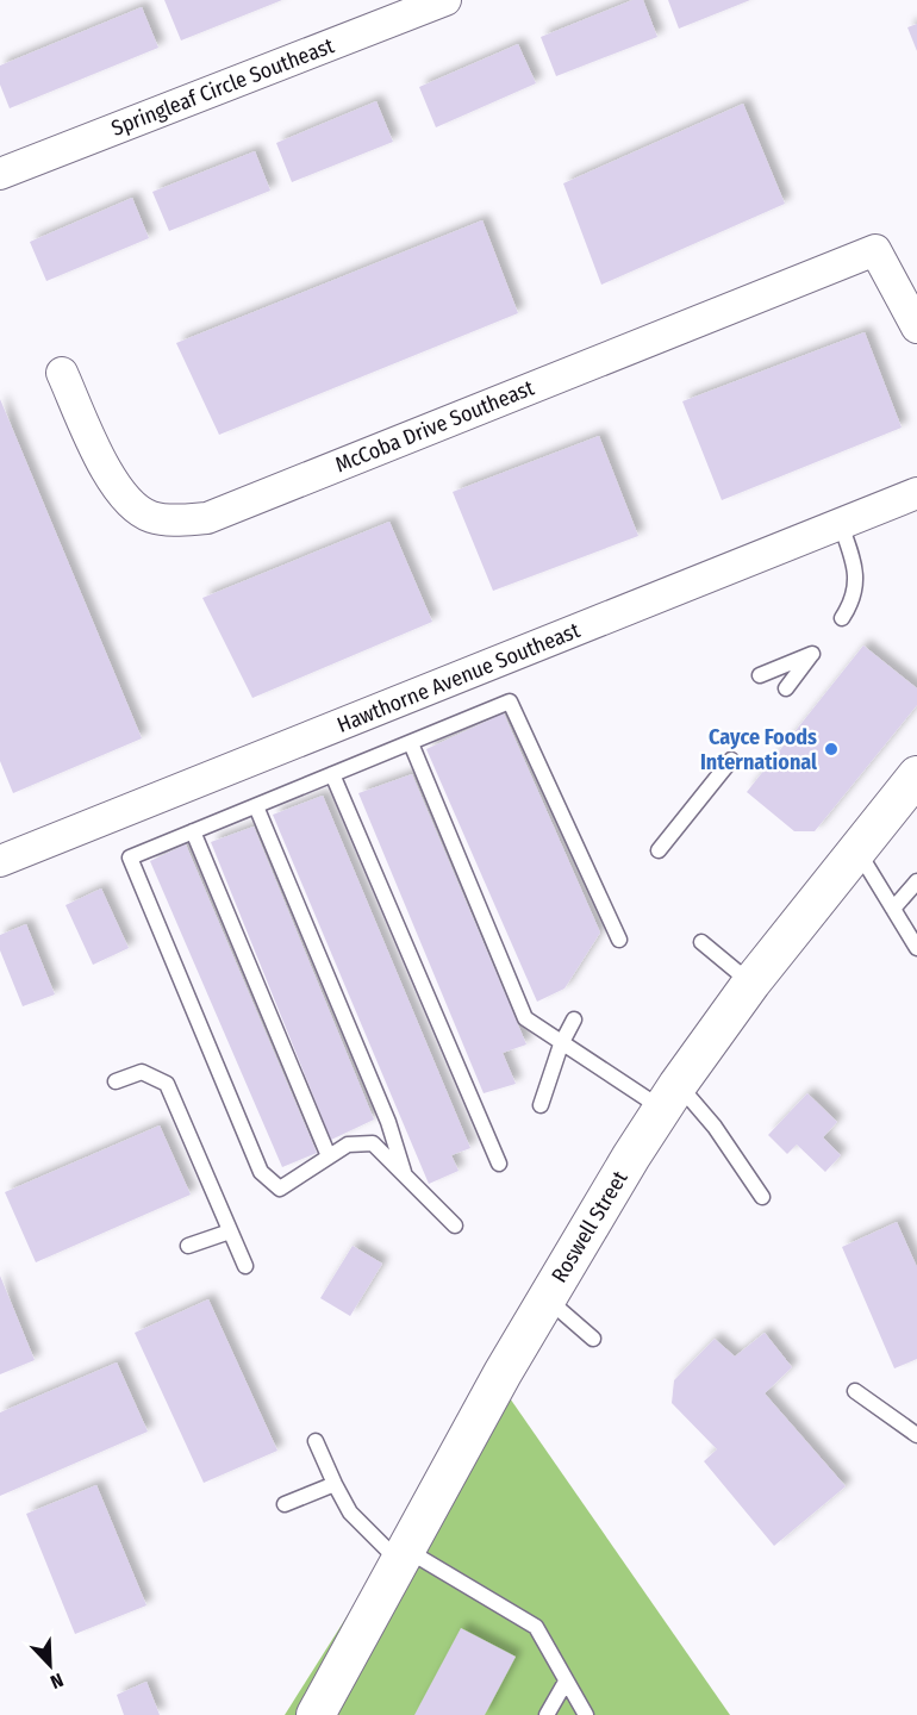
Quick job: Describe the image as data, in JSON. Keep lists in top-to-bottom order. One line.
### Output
{"streets":{"street":["Springleaf Circle Southeast","McCoba Drive Southeast","Hawthorne Avenue Southeast","Roswell Street"]},"places":["Cayce Foods International"],"north":"bottom right"}
